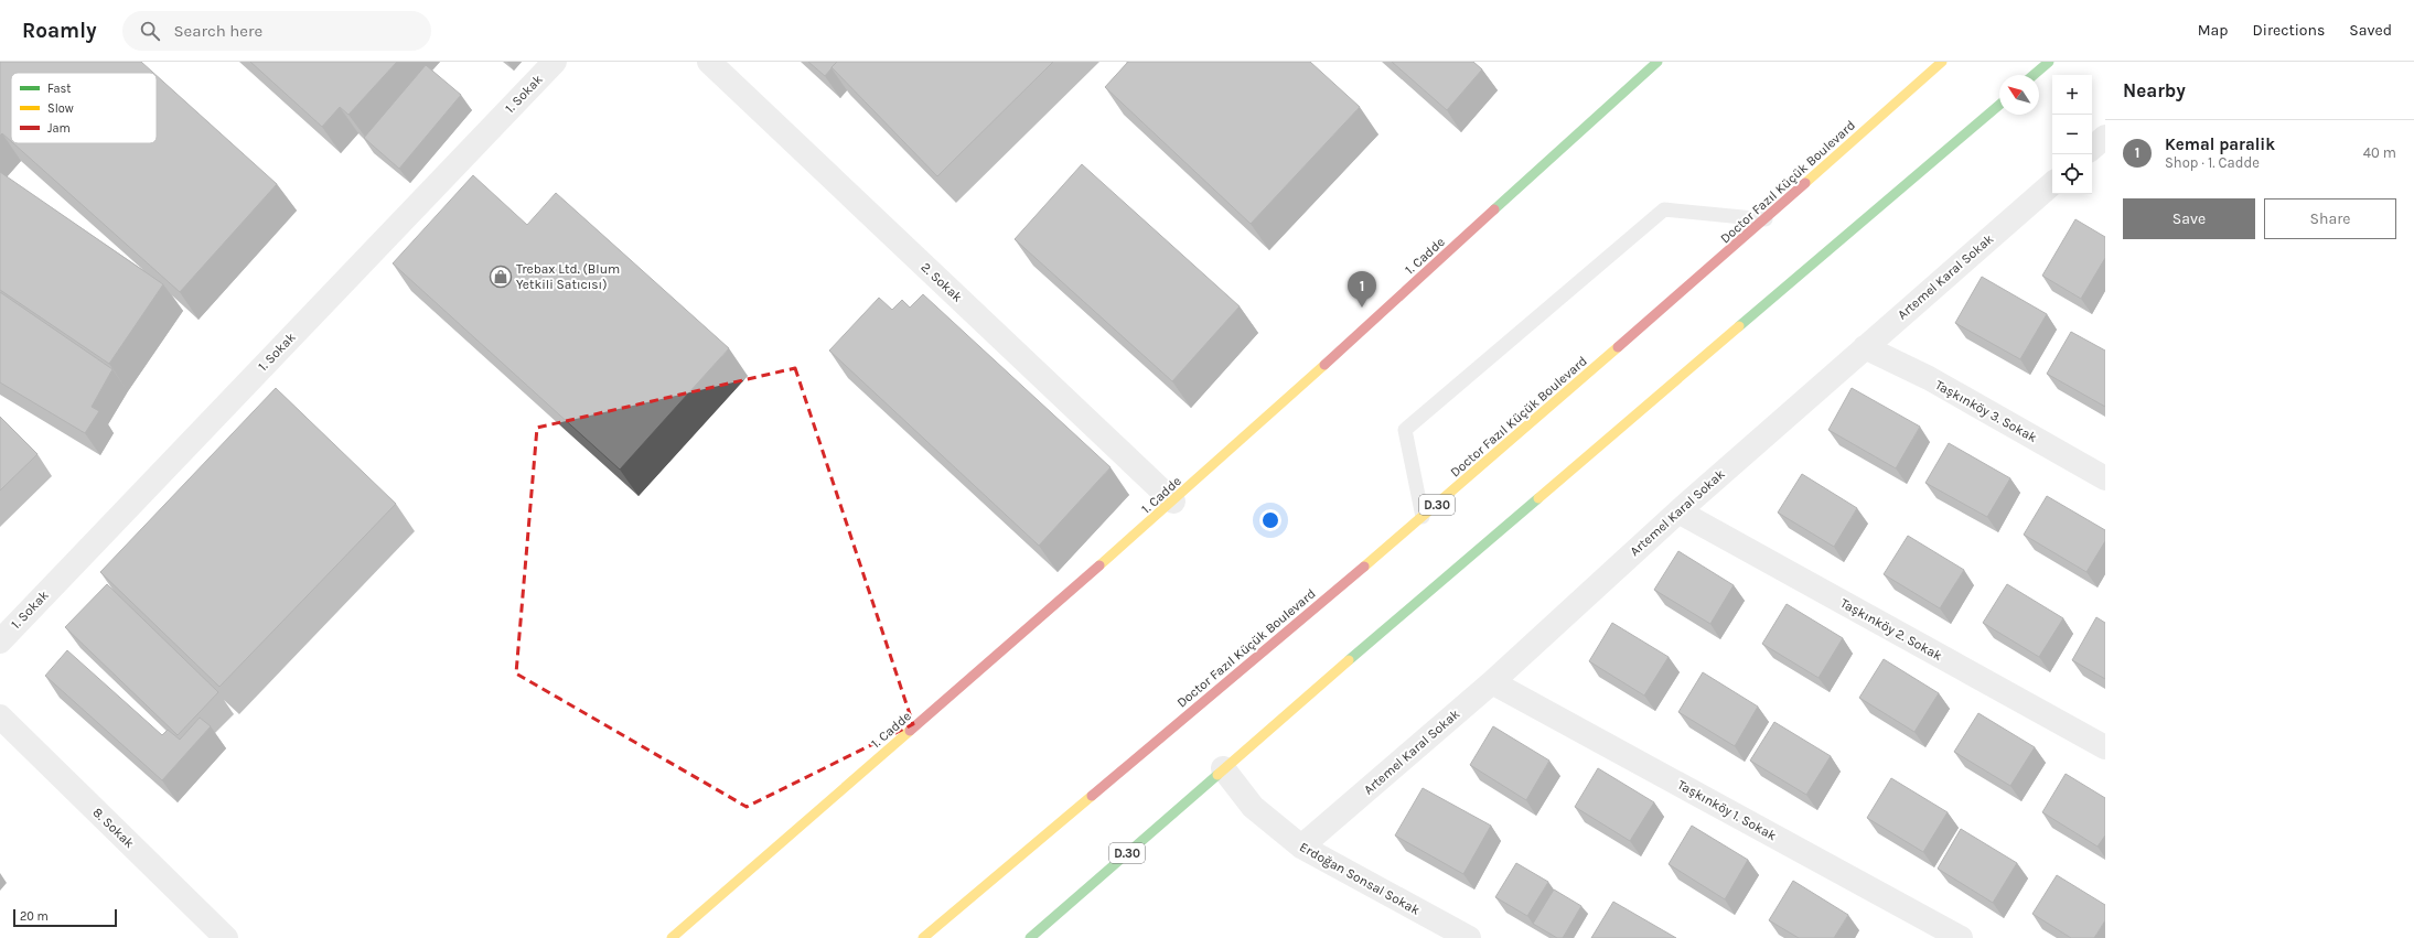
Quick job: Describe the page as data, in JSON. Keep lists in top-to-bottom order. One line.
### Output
{"streets":{"main road":["Doctor Fazıl Küçük Boulevard","1. Cadde","D.30"],"street":["1. Sokak","Artemel Karal Sokak","2. Sokak","Taşkınköy 3. Sokak","Taşkınköy 2. Sokak","Taşkınköy 1. Sokak","8. Sokak","Erdoğan Sonsal Sokak"]},"crossings":[["1. Cadde","2. Sokak"],["Artemel Karal Sokak","Taşkınköy 3. Sokak"],["Artemel Karal Sokak","Taşkınköy 2. Sokak"],["Artemel Karal Sokak","Taşkınköy 1. Sokak"],["Artemel Karal Sokak","Erdoğan Sonsal Sokak"],["D.30","Erdoğan Sonsal Sokak"]],"places":{"shop":["Trebax Ltd. (Blum Yetkili Satıcısı)"]},"legend":["Fast","Slow","Jam"],"scale_bar":"20 m","north":"top left","page":{"header":"Roamly","search":"Search here","nav":["Map","Directions","Saved"],"heading":"Nearby","map_buttons":["+","−"],"list":[{"mark":"1","name":"Kemal paralik","note":"Shop · 1. Cadde","value":"40 m"}],"buttons":["Save","Share"],"pins":"1","scale":"20 m"}}
